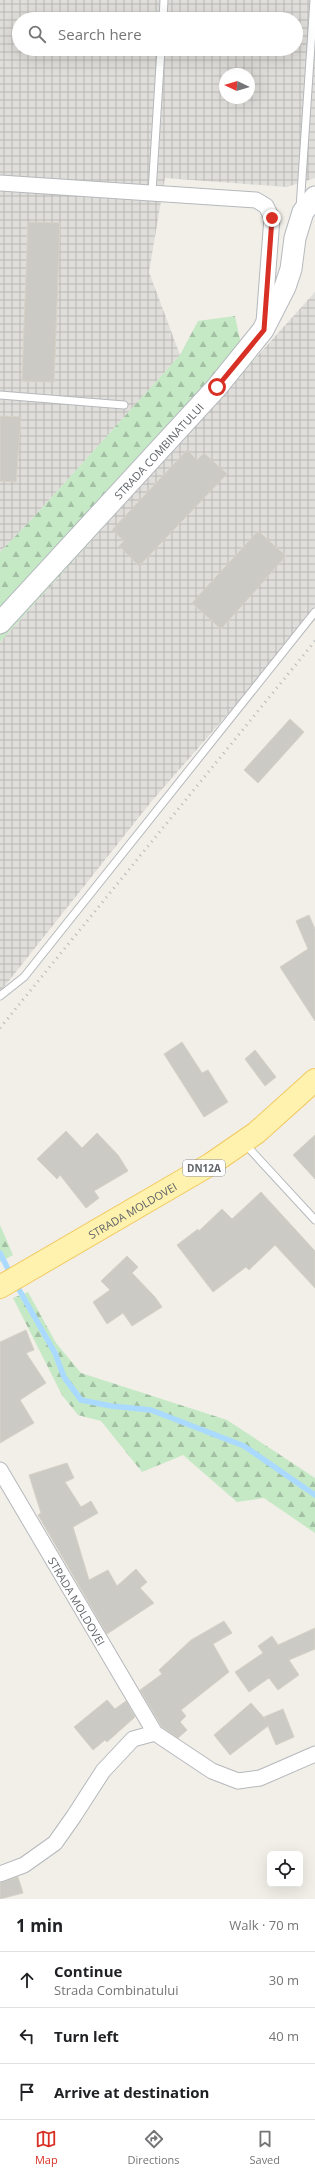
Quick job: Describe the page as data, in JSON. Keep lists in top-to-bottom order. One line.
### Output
{"streets":{"main road":["DN12A","STRADA MOLDOVEI"],"street":["STRADA COMBINATULUI"]},"north":"left","page":{"search":"Search here","heading":["1 min","Walk · 70 m"],"list":[["Continue","Strada Combinatului","30 m"],["Turn left","40 m"],"Arrive at destination"],"nav":["Map","Directions","Saved"]}}
